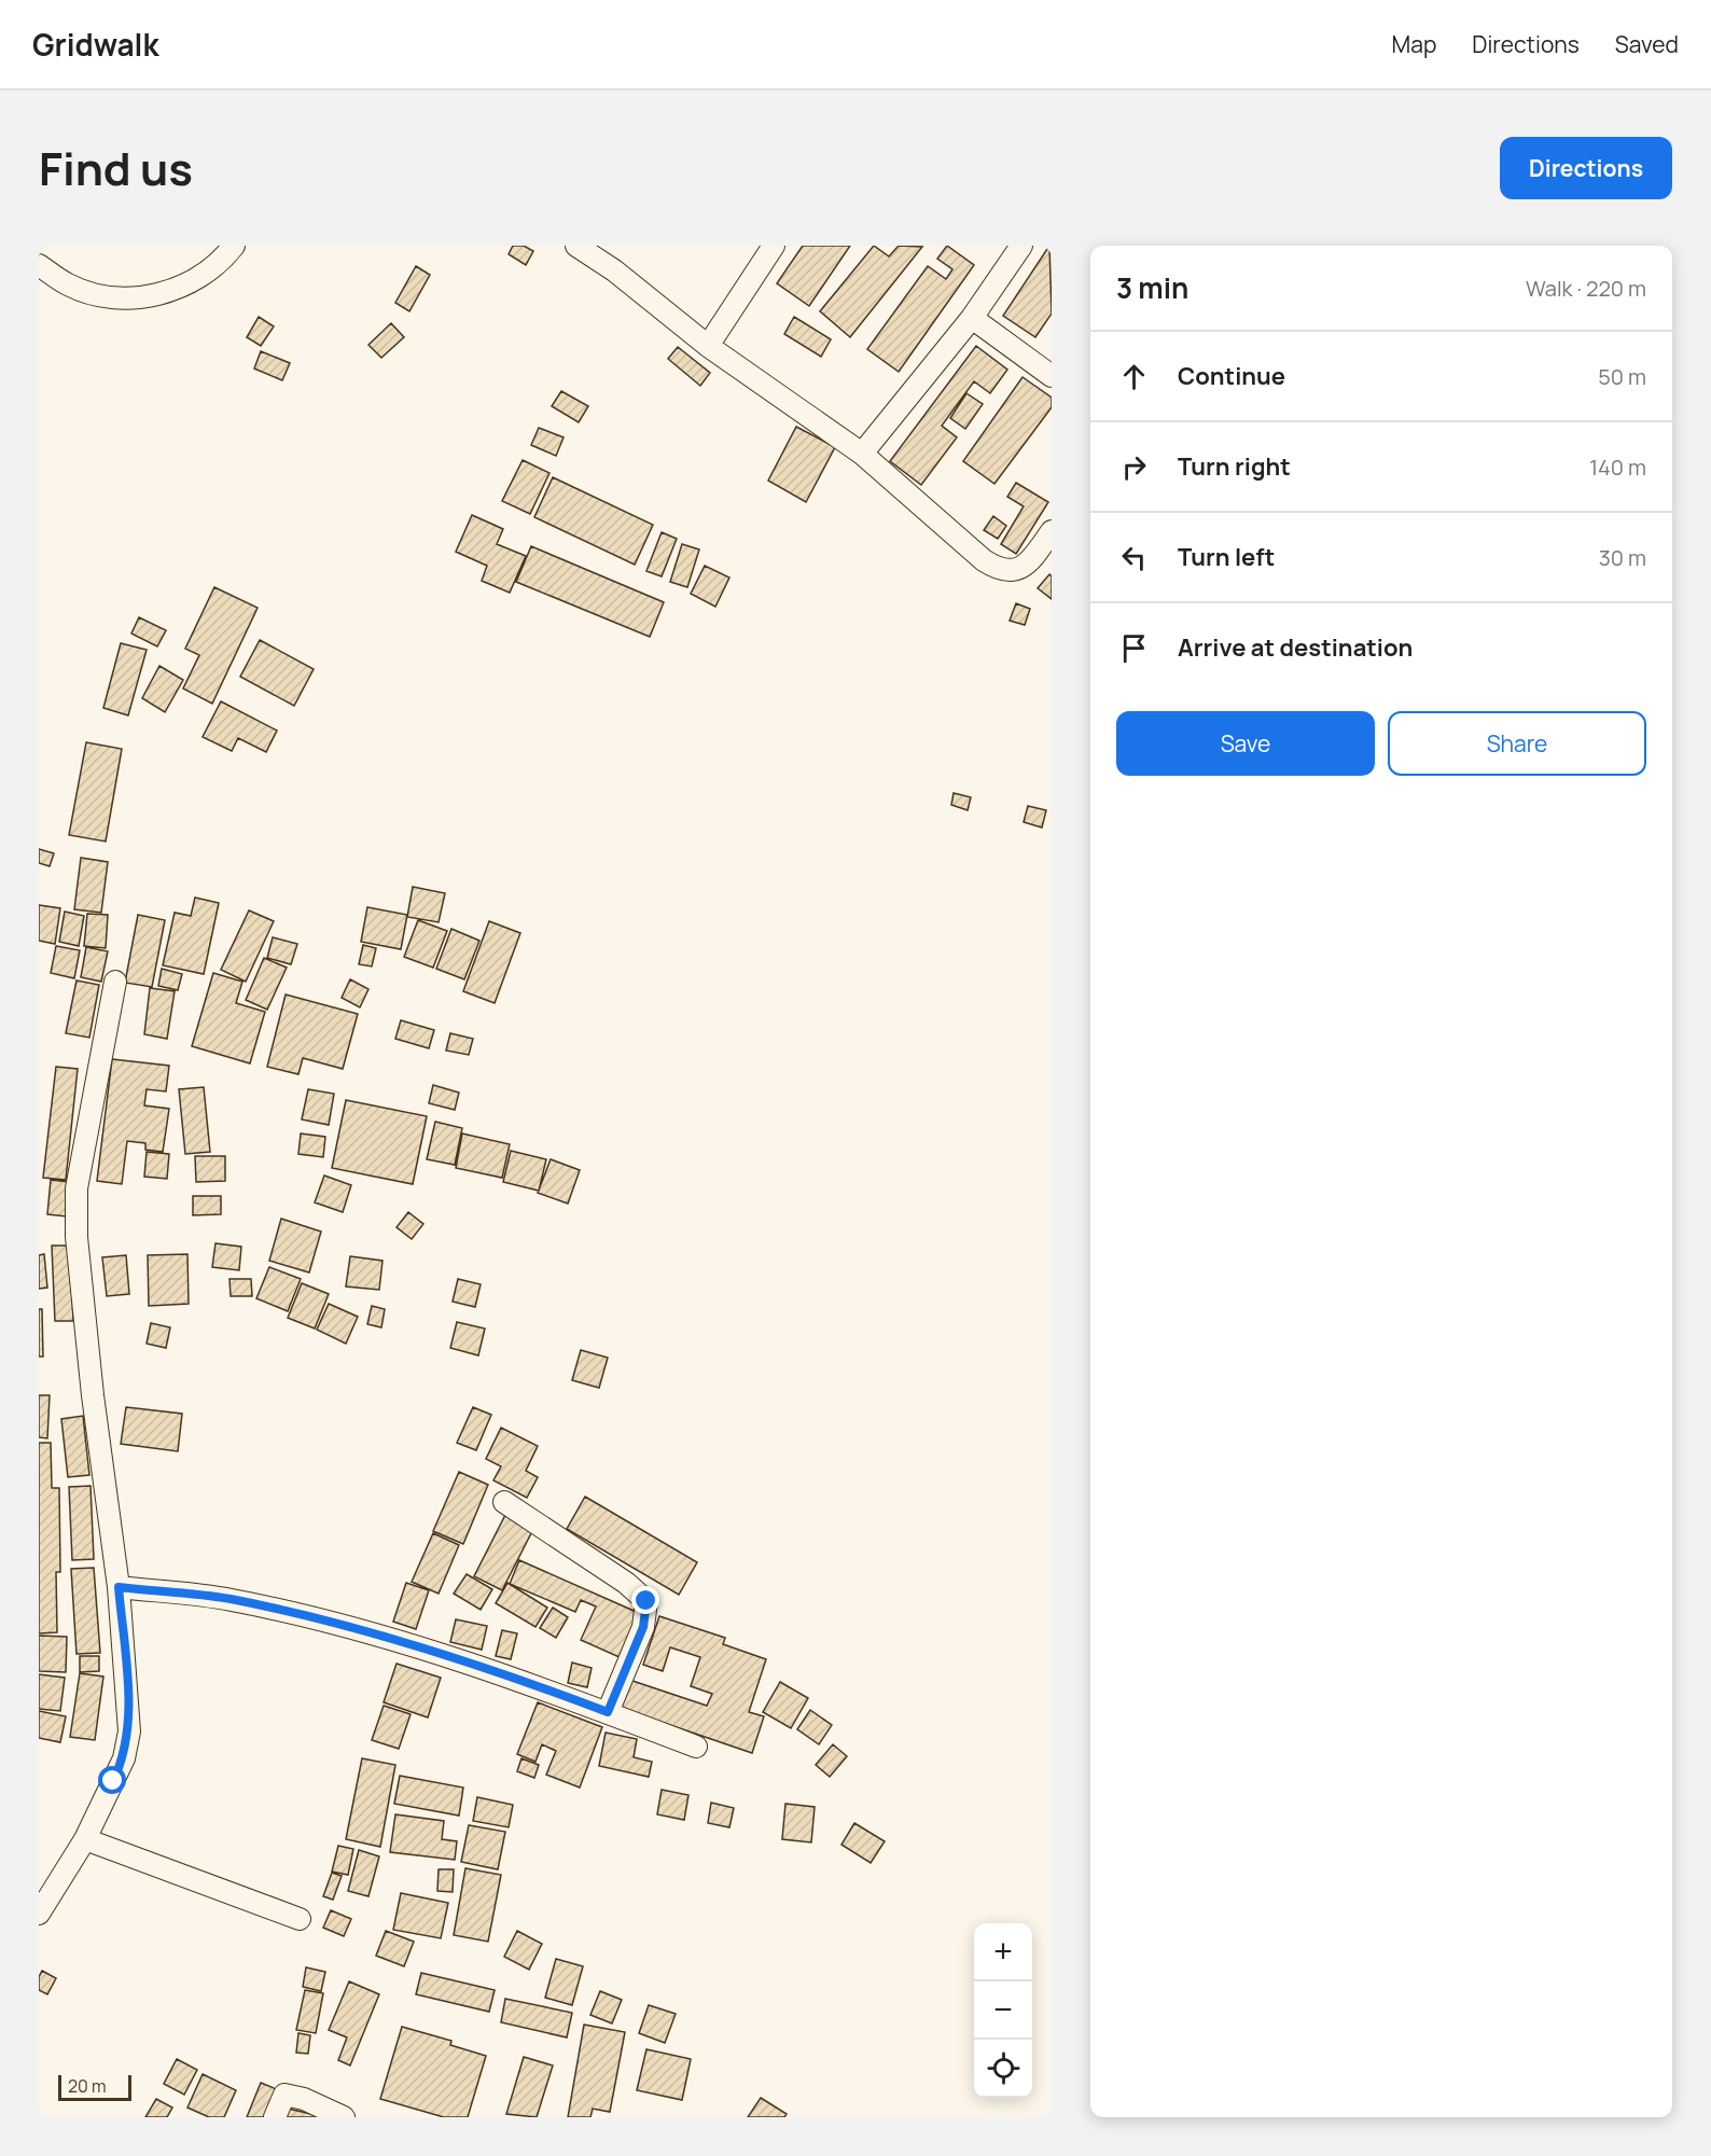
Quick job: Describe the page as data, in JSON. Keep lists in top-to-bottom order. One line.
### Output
{"scale_bar":"20 m","page":{"header":"Gridwalk","nav":["Map","Directions","Saved"],"title":"Find us","buttons":["Directions",["Save","Share"]],"heading":["3 min","Walk · 220 m"],"list":[["Continue","50 m"],["Turn right","140 m"],["Turn left","30 m"],"Arrive at destination"],"map_buttons":["+","−"],"scale":"20 m"}}
